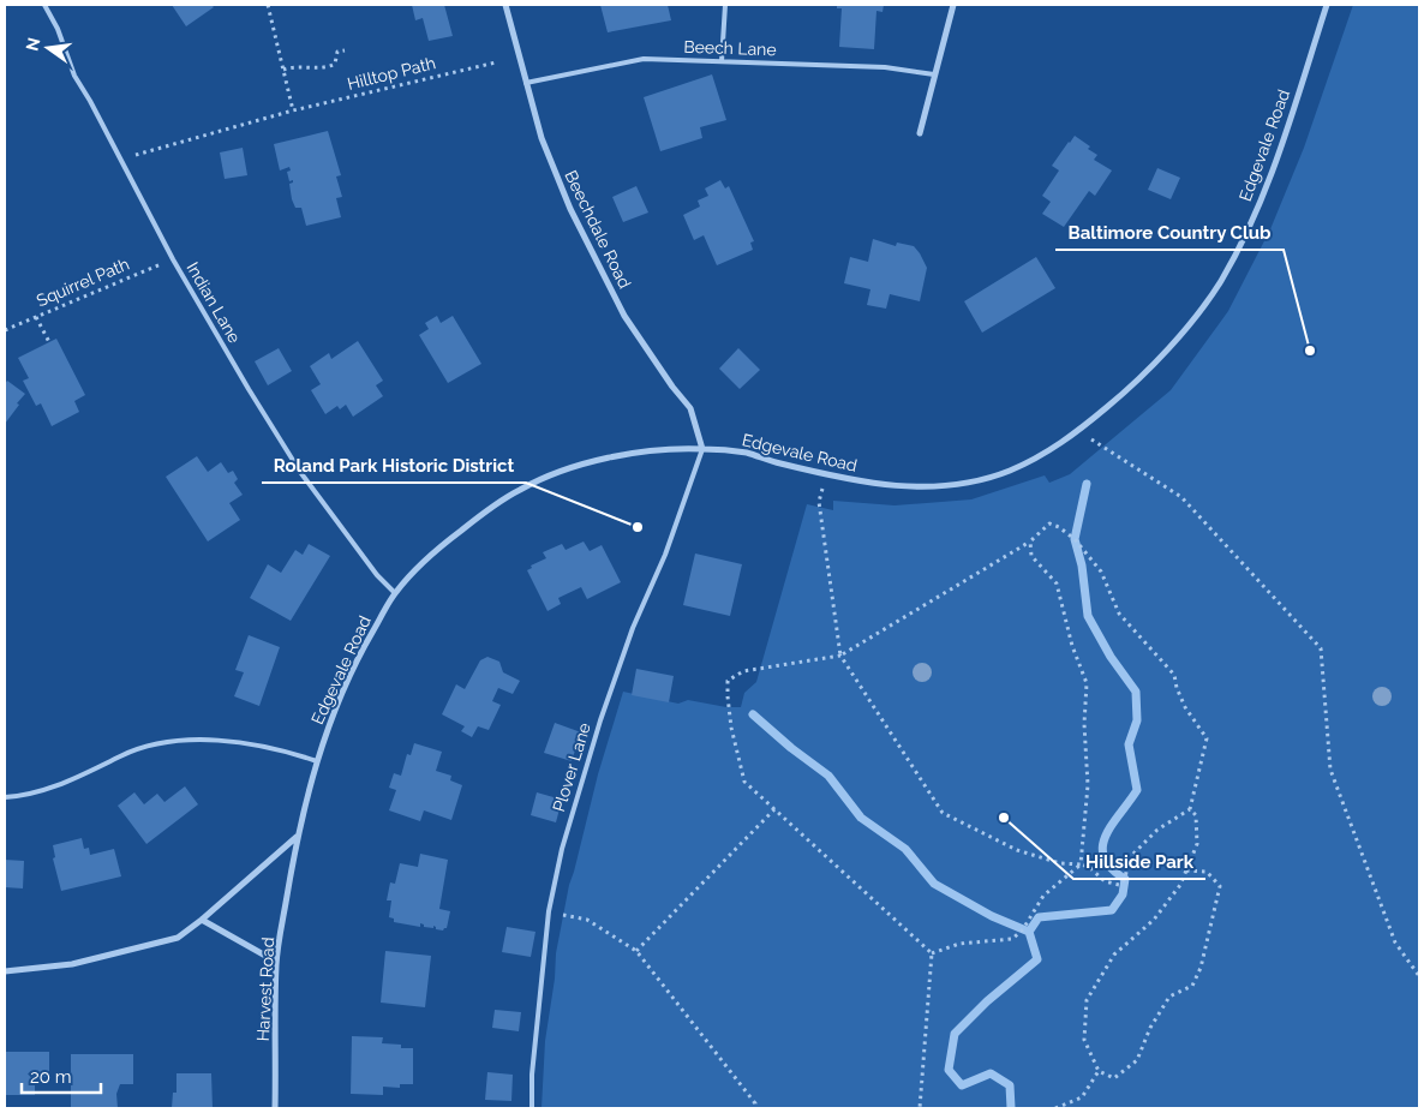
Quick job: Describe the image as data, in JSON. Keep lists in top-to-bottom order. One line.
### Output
{"streets":{"street":["Edgevale Road","Beechdale Road","Harvest Road"],"lane":["Beech Lane","Indian Lane","Plover Lane"],"path":["Hilltop Path","Squirrel Path"]},"crossings":[["Beech Lane","Beechdale Road"],["Hilltop Path","Indian Lane"],["Edgevale Road","Beechdale Road"],["Edgevale Road","Indian Lane"],["Edgevale Road","Plover Lane"],["Edgevale Road","Harvest Road"],["Beechdale Road","Plover Lane"],["Squirrel Path","Indian Lane"]],"places":["Baltimore Country Club","Roland Park Historic District","Hillside Park"],"scale_bar":"20 m","north":"left"}
